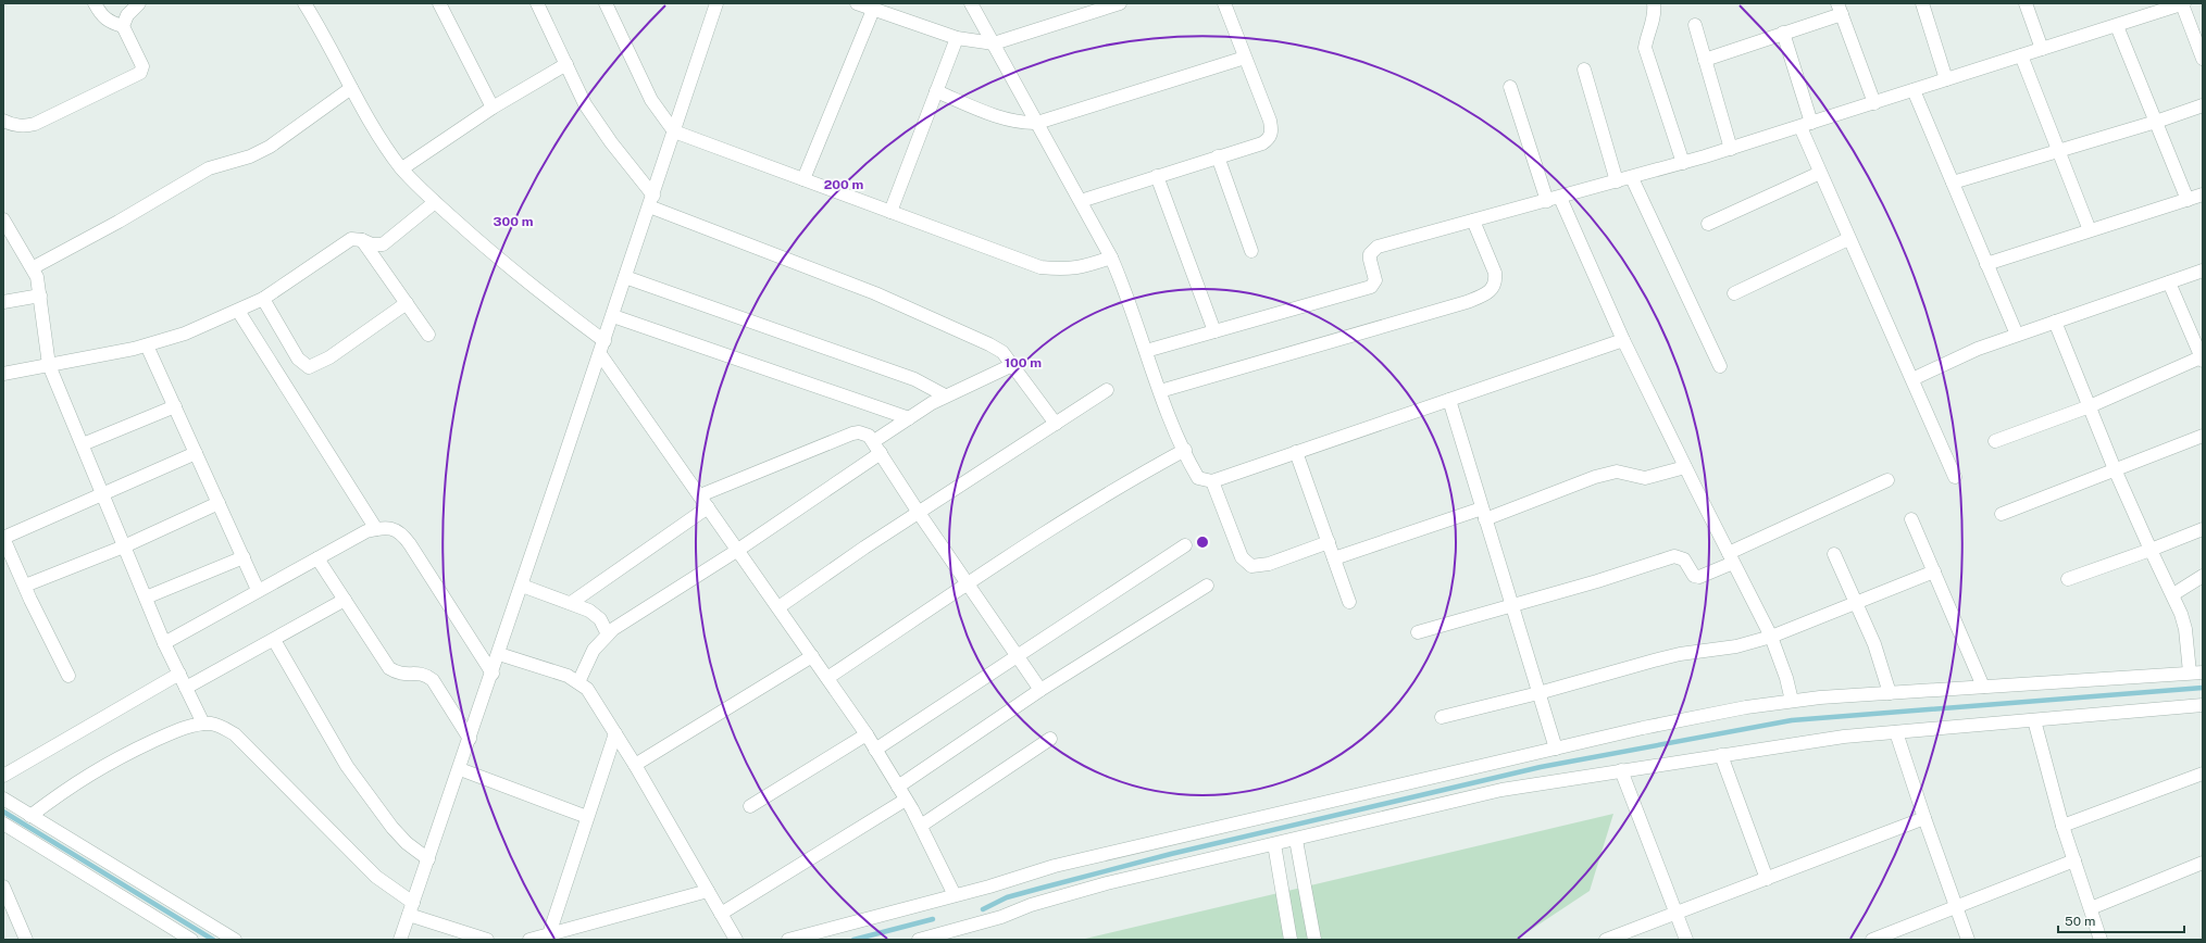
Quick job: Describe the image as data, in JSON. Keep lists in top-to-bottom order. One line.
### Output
{"scale_bar":"50 m","rings":["200 m","300 m","100 m"]}
